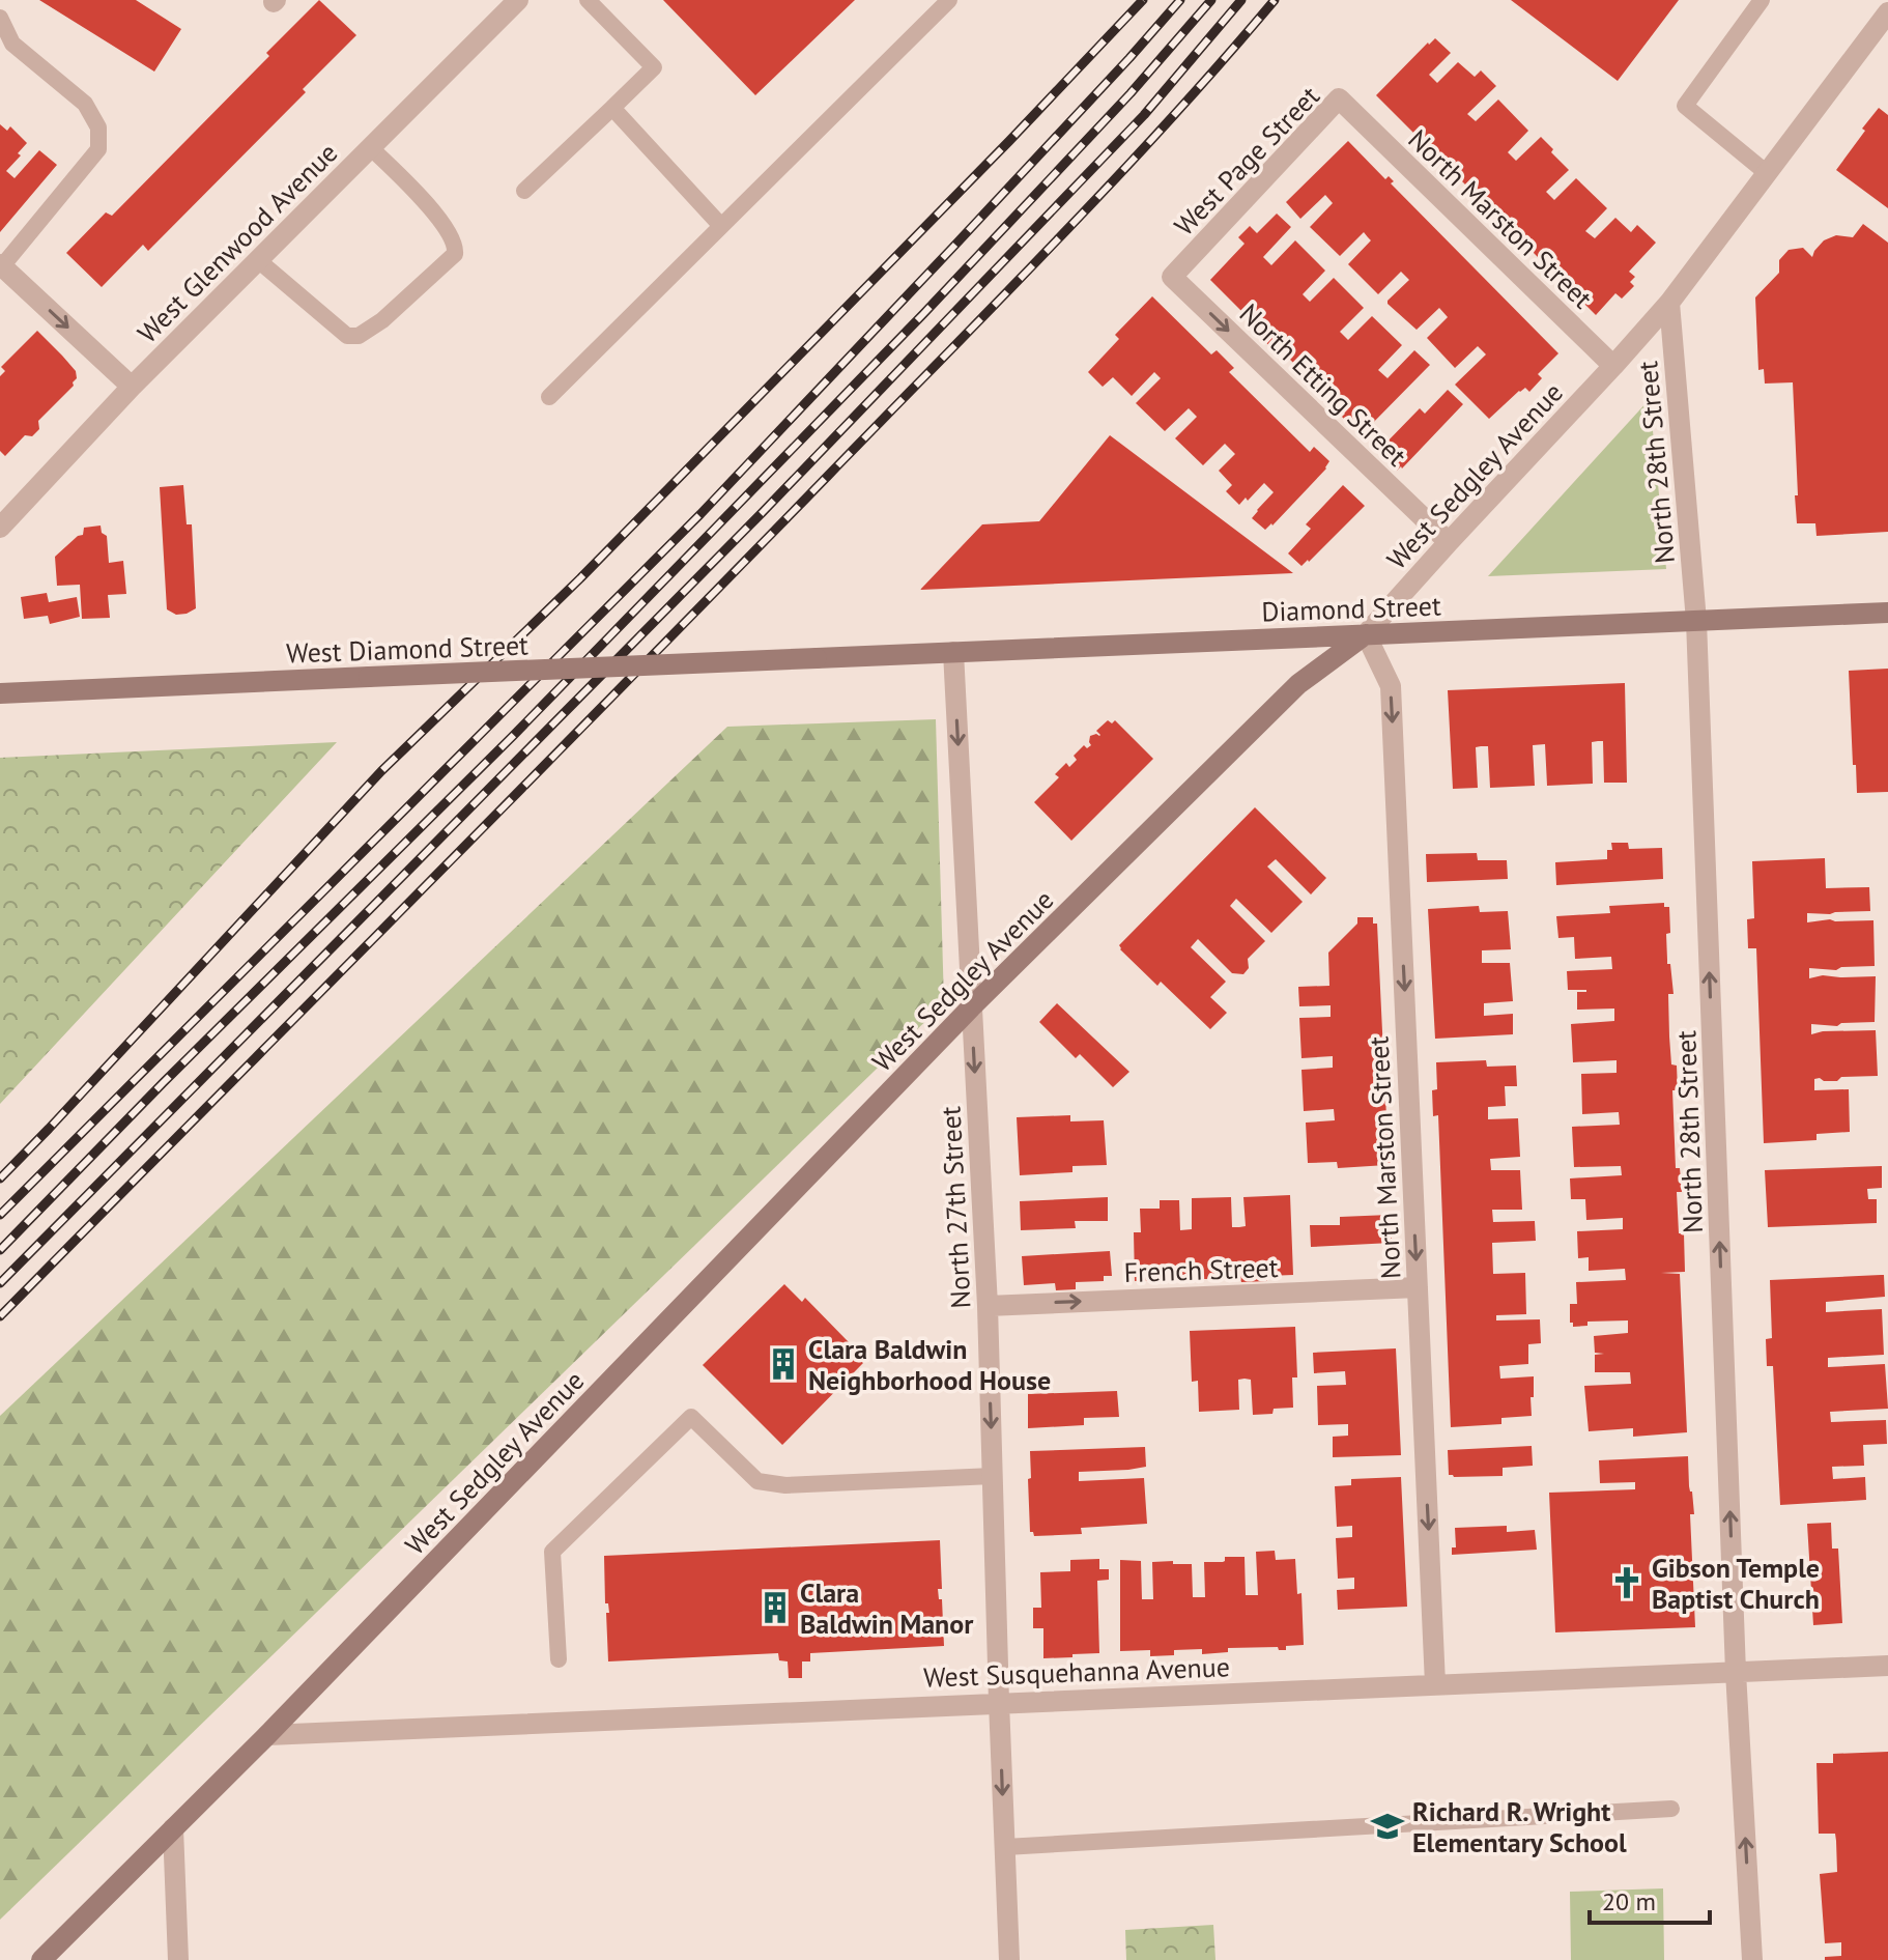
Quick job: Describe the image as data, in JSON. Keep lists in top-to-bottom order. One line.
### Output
{"streets":{"main road":["West Sedgley Avenue","Diamond Street","West Diamond Street"],"street":["West Page Street","North Marston Street","West Glenwood Avenue","North Etting Street","North 28th Street","North 27th Street","French Street","West Susquehanna Avenue"]},"crossings":[["West Page Street","North Marston Street"],["West Page Street","North Etting Street"],["North Marston Street","West Sedgley Avenue"],["North Marston Street","Diamond Street"],["North Marston Street","French Street"],["North Marston Street","West Susquehanna Avenue"],["North Etting Street","West Sedgley Avenue"],["North 28th Street","West Sedgley Avenue"],["North 28th Street","Diamond Street"],["North 28th Street","West Susquehanna Avenue"],["West Sedgley Avenue","Diamond Street"],["West Sedgley Avenue","North 27th Street"],["West Sedgley Avenue","West Susquehanna Avenue"],["Diamond Street","West Diamond Street"],["Diamond Street","North 27th Street"],["North 27th Street","French Street"],["North 27th Street","West Susquehanna Avenue"]],"one_way":["North Marston Street","North Etting Street","North 28th Street","North 27th Street","French Street"],"places":{"building":["Clara Baldwin Neighborhood House","Clara Baldwin Manor"],"church":["Gibson Temple Baptist Church"],"school or university":["Richard R. Wright Elementary School"]},"scale_bar":"20 m"}
